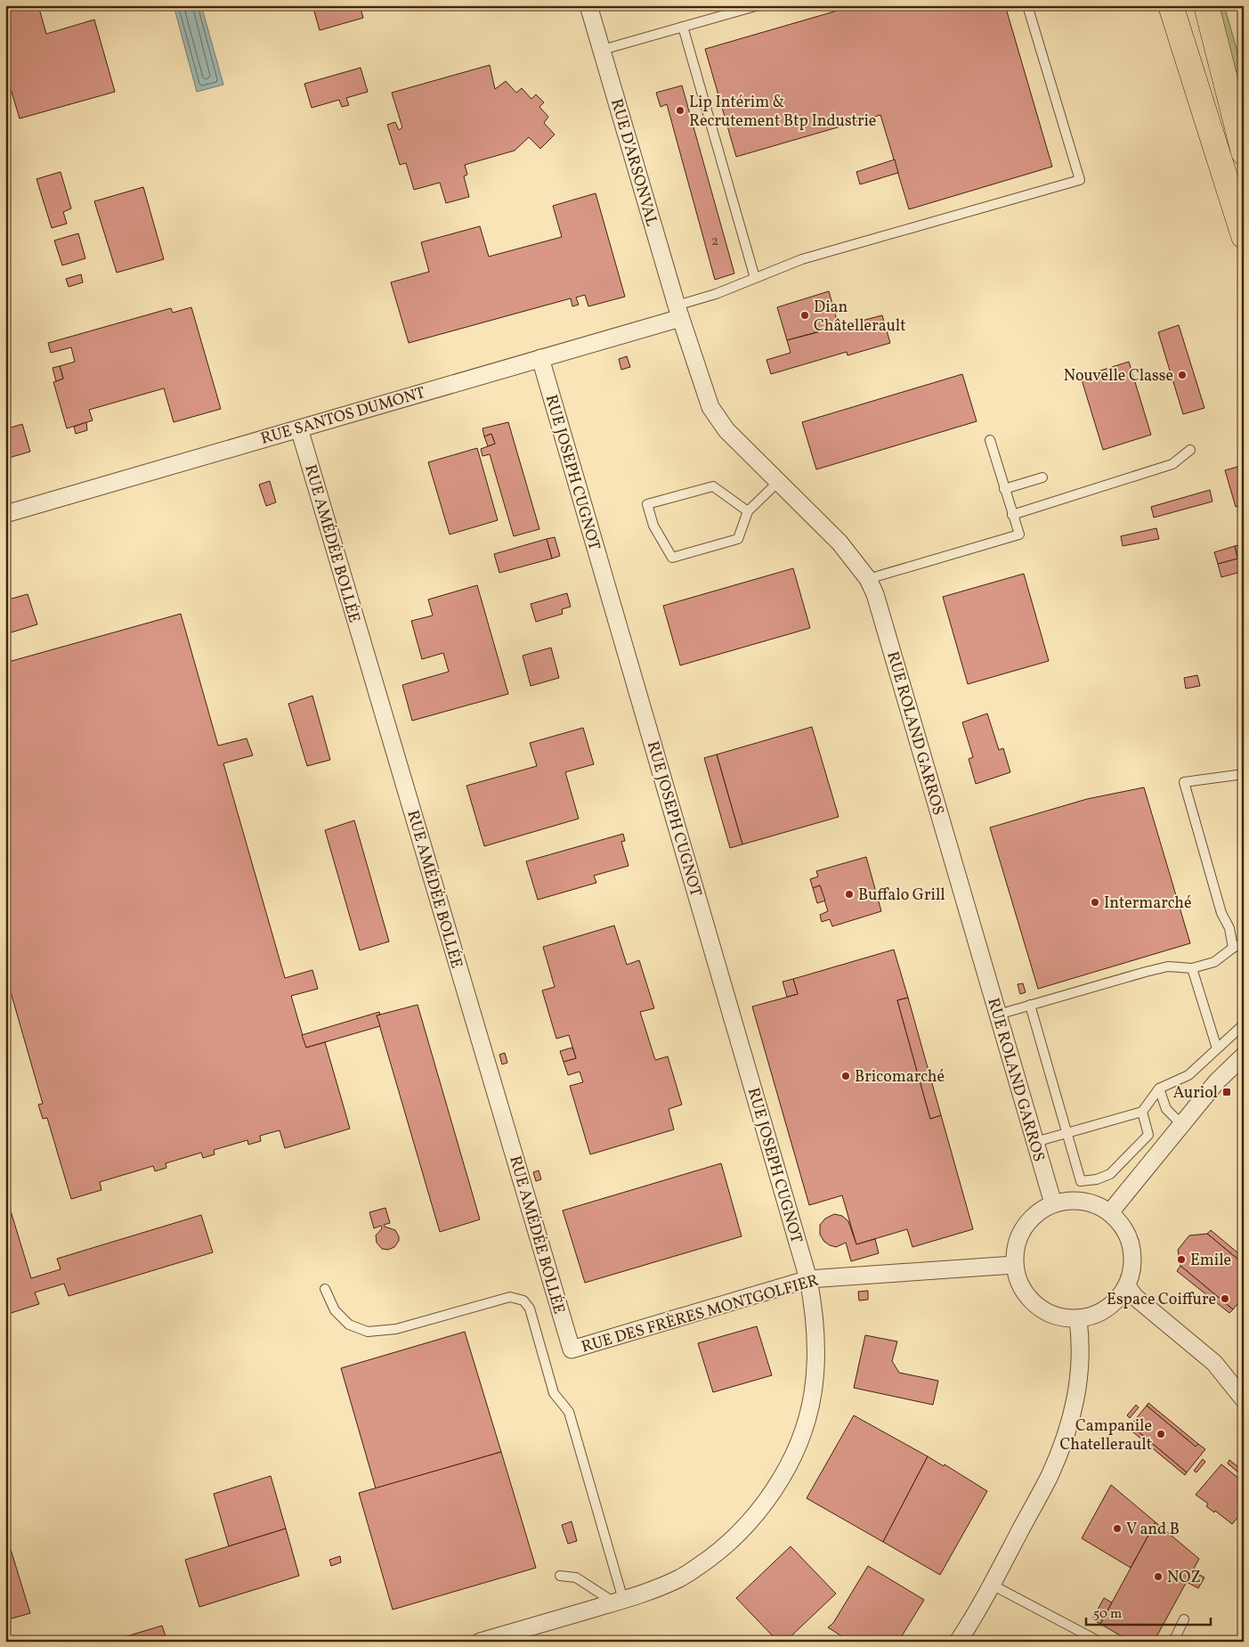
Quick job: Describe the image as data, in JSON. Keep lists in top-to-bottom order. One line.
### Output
{"streets":{"street":["RUE D'ARSONVAL","RUE SANTOS DUMONT","RUE JOSEPH CUGNOT","RUE AMÉDÉE BOLLÉE","RUE ROLAND GARROS","RUE DES FRÈRES MONTGOLFIER"]},"crossings":[["RUE D'ARSONVAL","RUE SANTOS DUMONT"],["RUE D'ARSONVAL","RUE ROLAND GARROS"],["RUE SANTOS DUMONT","RUE JOSEPH CUGNOT"],["RUE SANTOS DUMONT","RUE AMÉDÉE BOLLÉE"],["RUE SANTOS DUMONT","RUE ROLAND GARROS"],["RUE JOSEPH CUGNOT","RUE DES FRÈRES MONTGOLFIER"],["RUE AMÉDÉE BOLLÉE","RUE DES FRÈRES MONTGOLFIER"],["RUE ROLAND GARROS","RUE DES FRÈRES MONTGOLFIER"]],"places":{"other":["Lip Intérim & Recrutement Btp Industrie","Dian Châtellerault","Nouvelle Classe","Buffalo Grill","Intermarché","Bricomarché","Emile","Espace Coiffure","Campanile Chatellerault","V and B","NOZ"],"transit":["Auriol"]},"house_numbers":["2"],"scale_bar":"50 m"}
